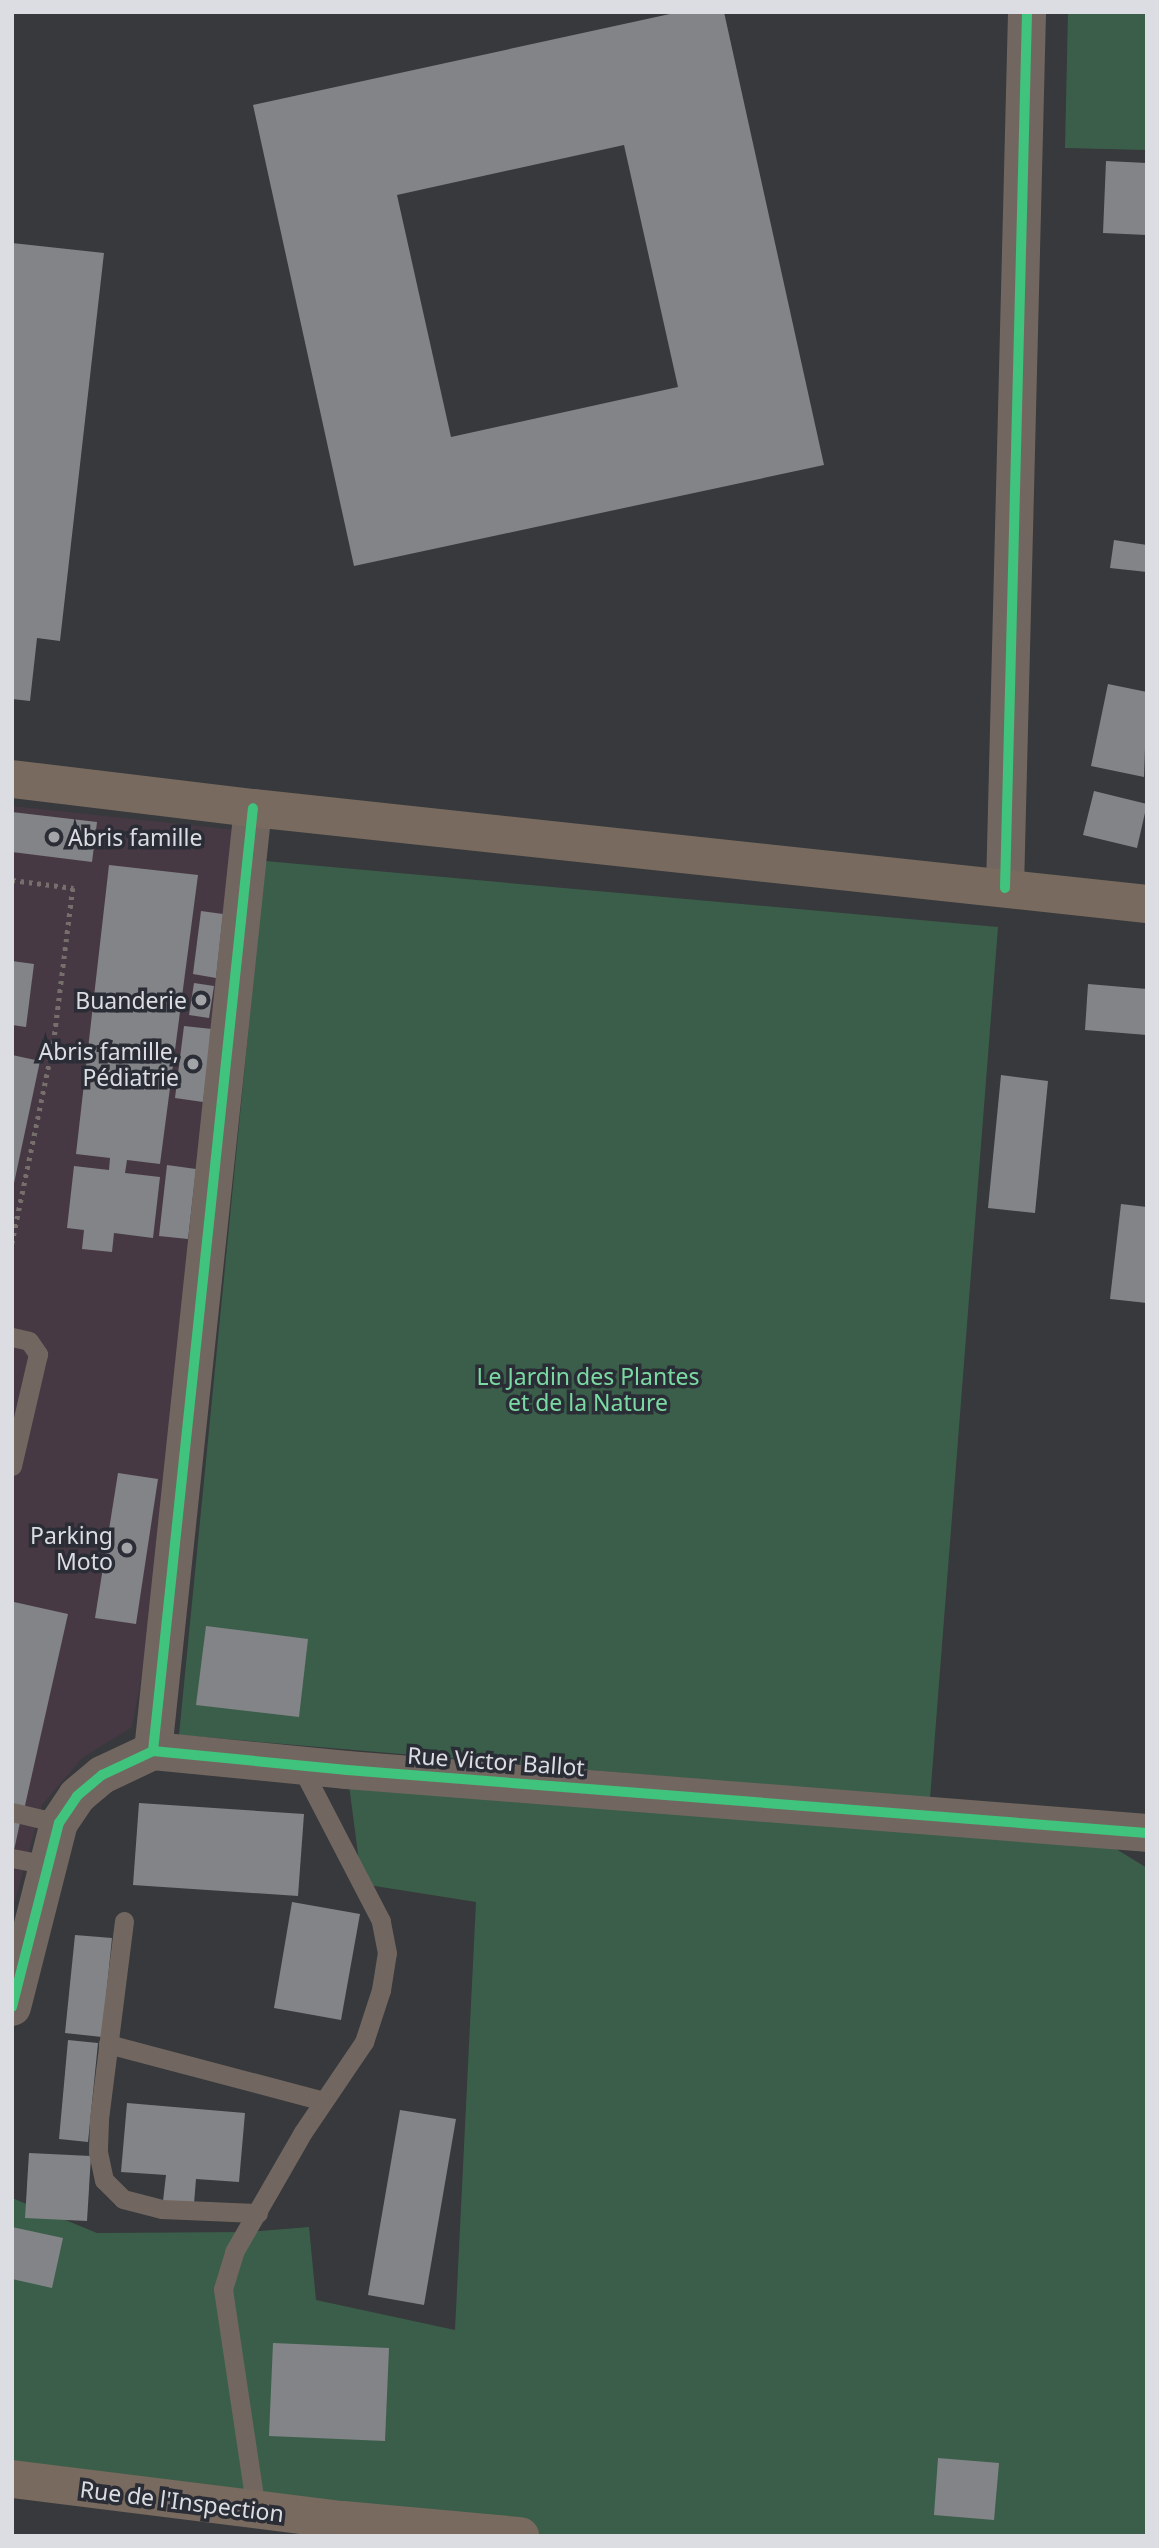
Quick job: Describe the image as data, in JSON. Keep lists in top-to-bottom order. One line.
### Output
{"streets":{"main road":["Rue de l'Inspection"],"street":["Rue Victor Ballot"]},"parks":["Le Jardin des Plantes et de la Nature"],"places":["Abris famille","Buanderie","Abris famille, Pédiatrie","Parking Moto"]}
